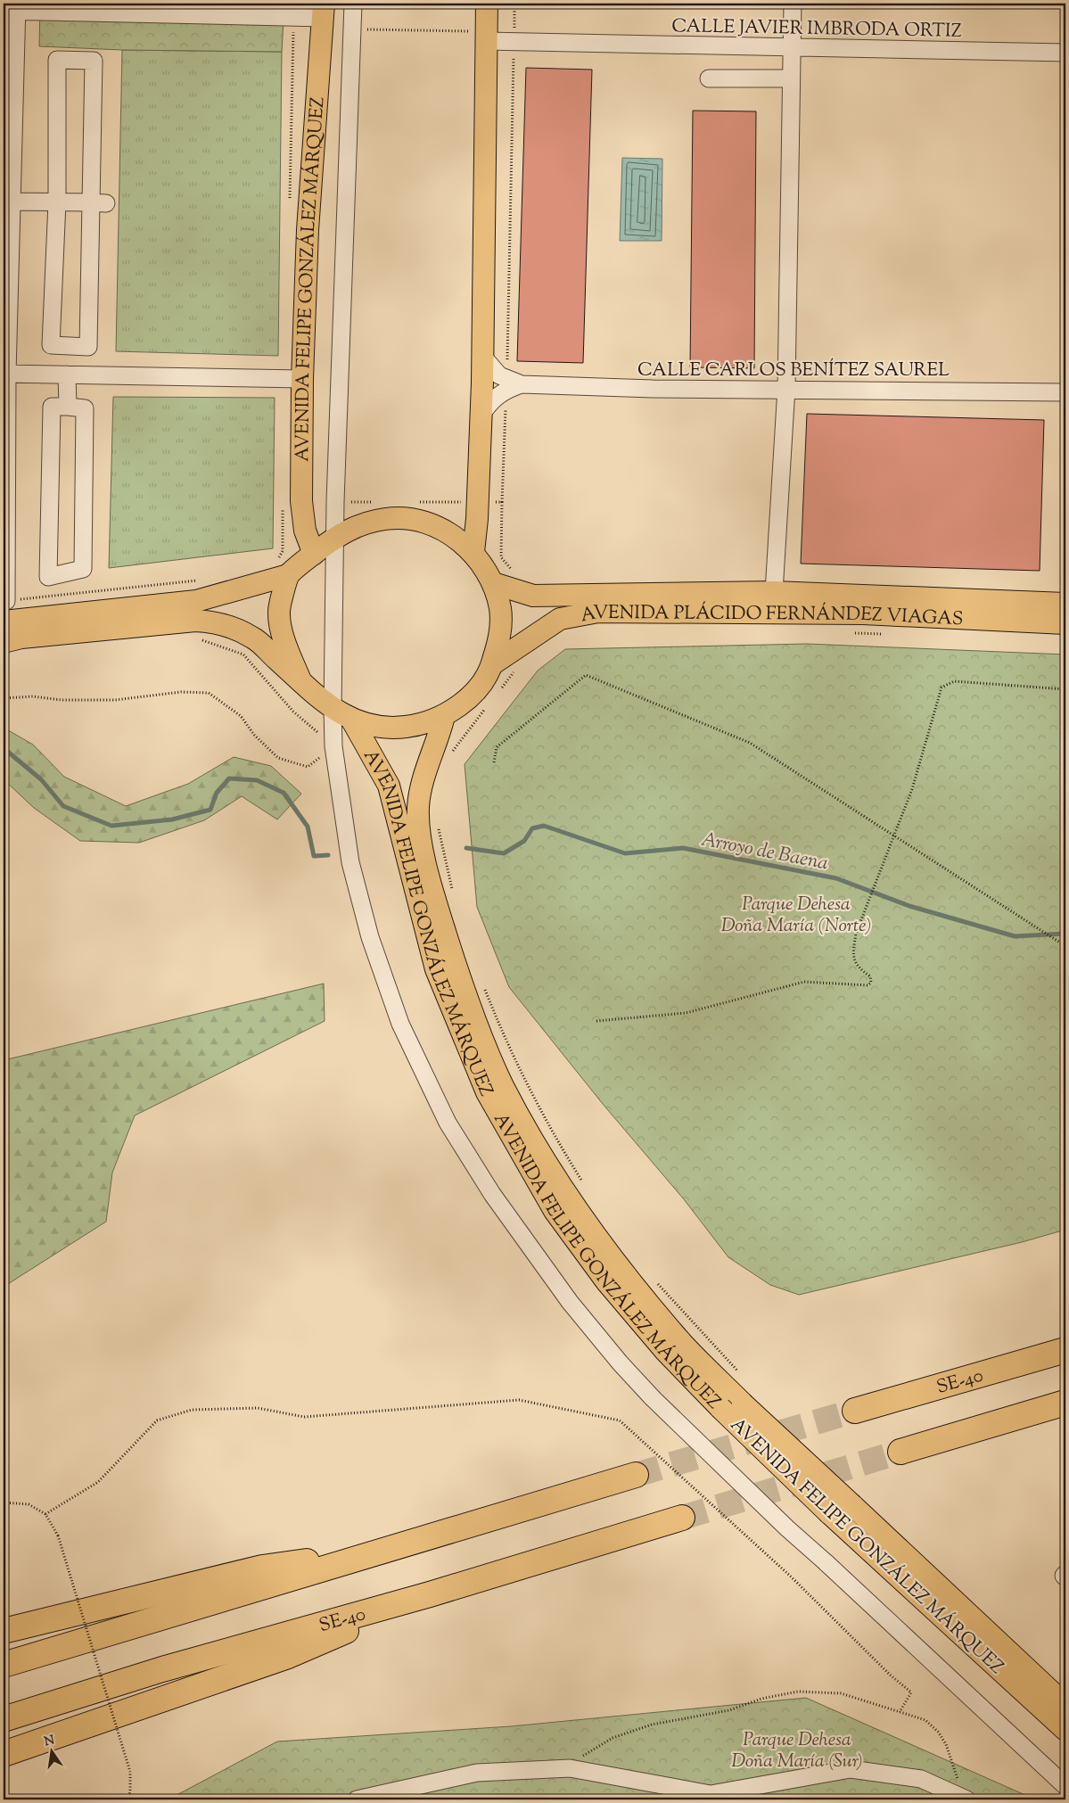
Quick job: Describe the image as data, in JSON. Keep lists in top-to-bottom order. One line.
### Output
{"streets":{"highway":["SE-40"],"main road":["AVENIDA FELIPE GONZÁLEZ MÁRQUEZ","AVENIDA PLÁCIDO FERNÁNDEZ VIAGAS"],"street":["CALLE JAVIER IMBRODA ORTIZ","CALLE CARLOS BENÍTEZ SAUREL"]},"water":["Arroyo de Baena"],"parks":["Parque Dehesa Doña María (Norte)","Parque Dehesa Doña María (Sur)"],"north":"top"}
